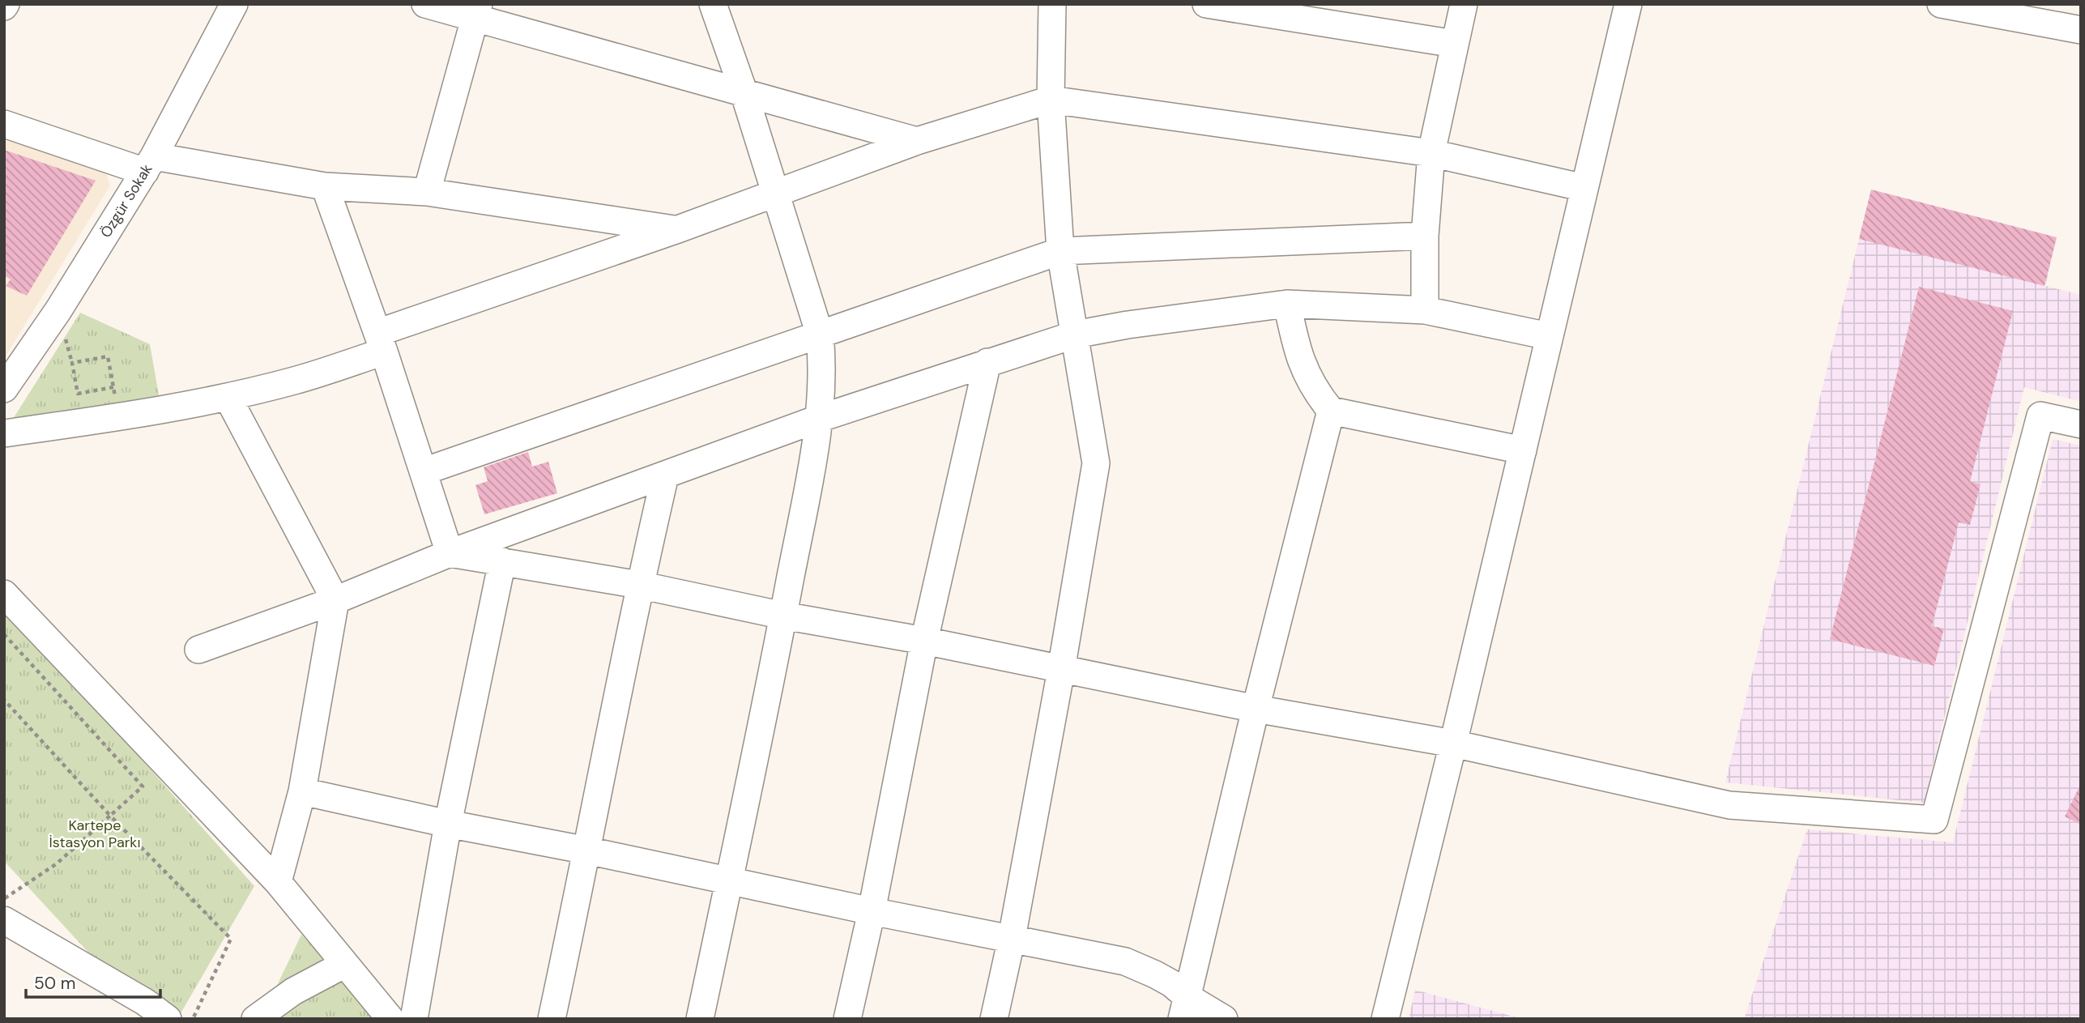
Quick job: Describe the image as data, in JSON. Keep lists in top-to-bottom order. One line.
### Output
{"streets":{"street":["Özgür Sokak"]},"parks":["Kartepe İstasyon Parkı"],"scale_bar":"50 m"}
